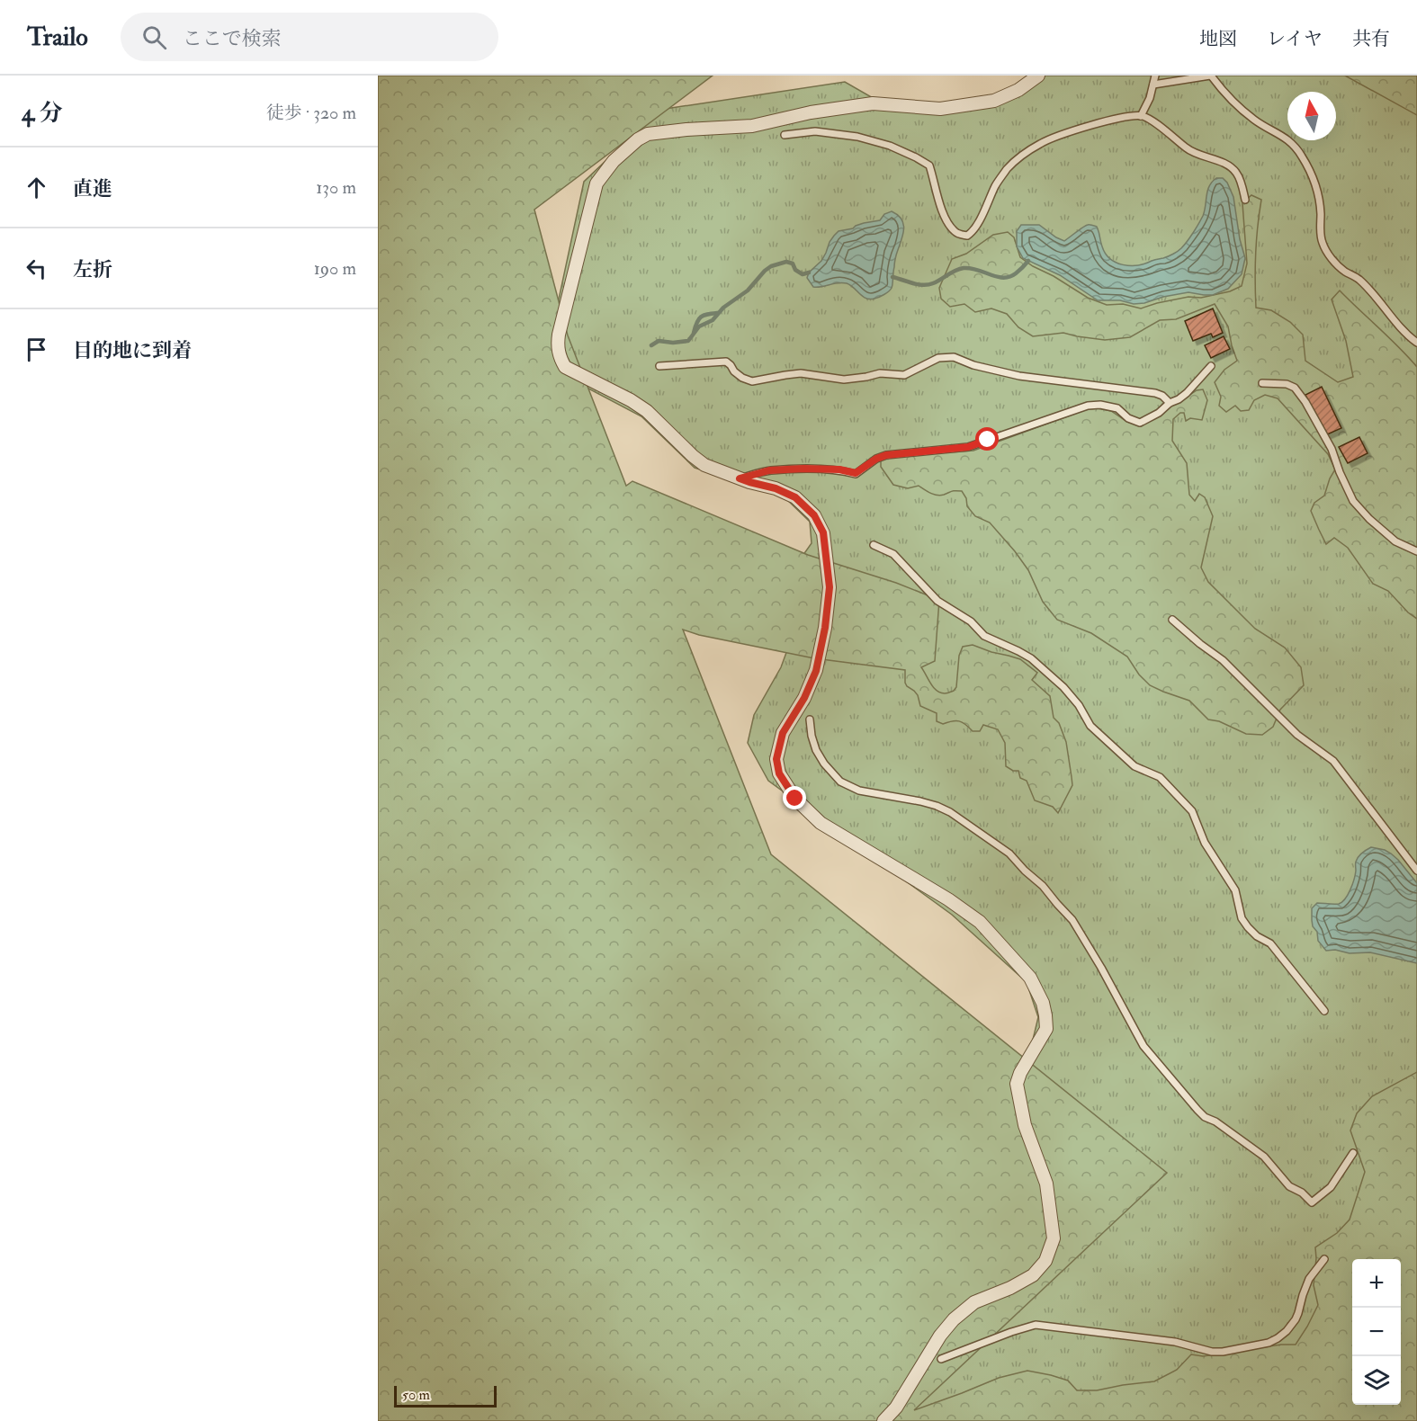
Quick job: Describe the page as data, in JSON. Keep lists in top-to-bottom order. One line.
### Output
{"scale_bar":"50 m","north":"top","page":{"header":"Trailo","search":"ここで検索","nav":["地図","レイヤ","共有"],"heading":["4 分","徒歩 · 320 m"],"list":[["直進","130 m"],["左折","190 m"],"目的地に到着"],"map_buttons":["+","−"],"scale":"50 m"}}
